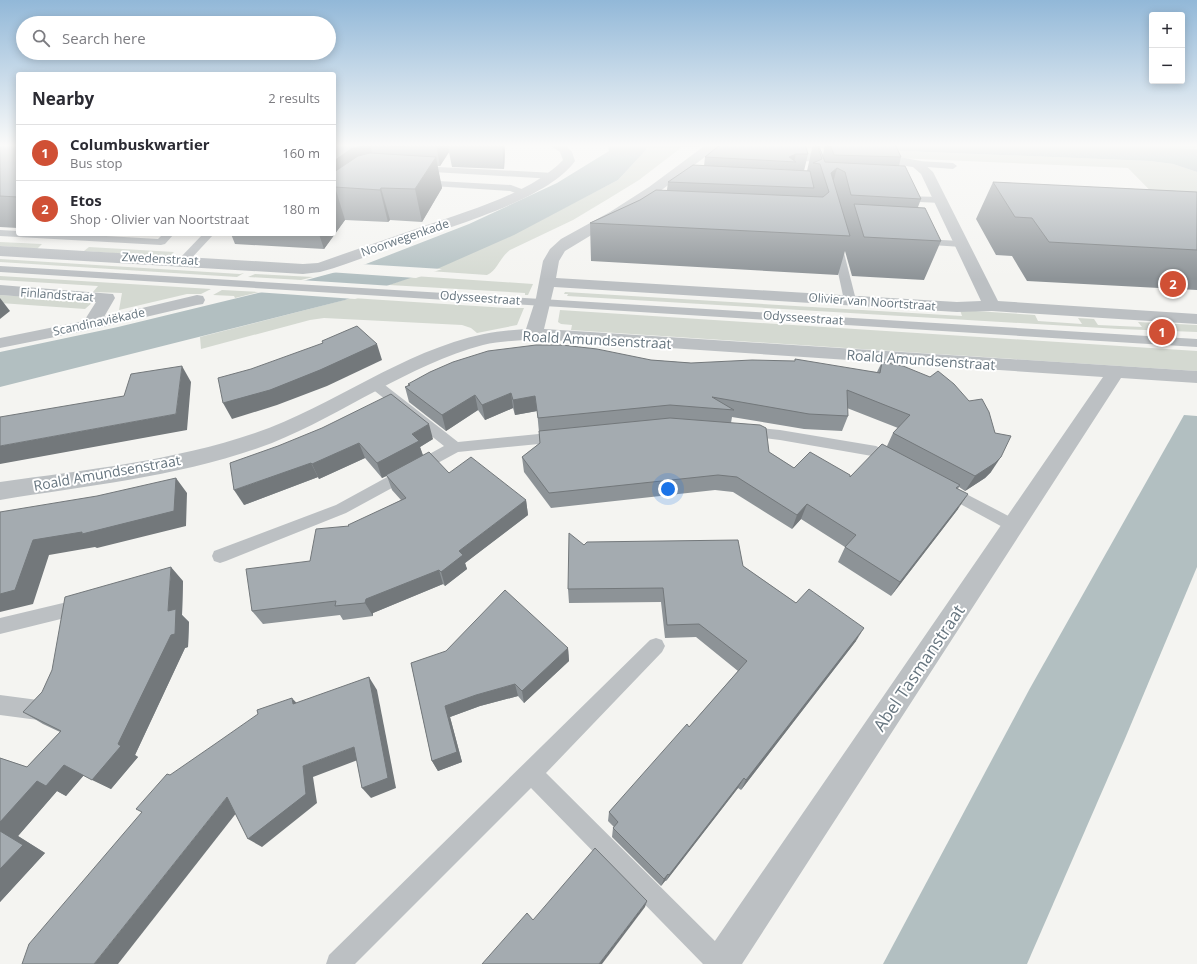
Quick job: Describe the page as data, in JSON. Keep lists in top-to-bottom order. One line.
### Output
{"streets":{"street":["Noorwegenkade","Zwedenstraat","Finlandstraat","Olivier van Noortstraat","Scandinaviëkade","Roald Amundsenstraat","Abel Tasmanstraat"],"lane":["Odysseestraat"]},"crossings":[["Noorwegenkade","Zwedenstraat"],["Finlandstraat","Scandinaviëkade"],["Roald Amundsenstraat","Abel Tasmanstraat"]],"page":{"map_buttons":["+","−"],"search":"Search here","heading":["Nearby","2 results"],"list":[{"mark":"1","name":"Columbuskwartier","note":"Bus stop","value":"160 m"},{"mark":"2","name":"Etos","note":"Shop · Olivier van Noortstraat","value":"180 m"}],"pins":["2","1"]}}
